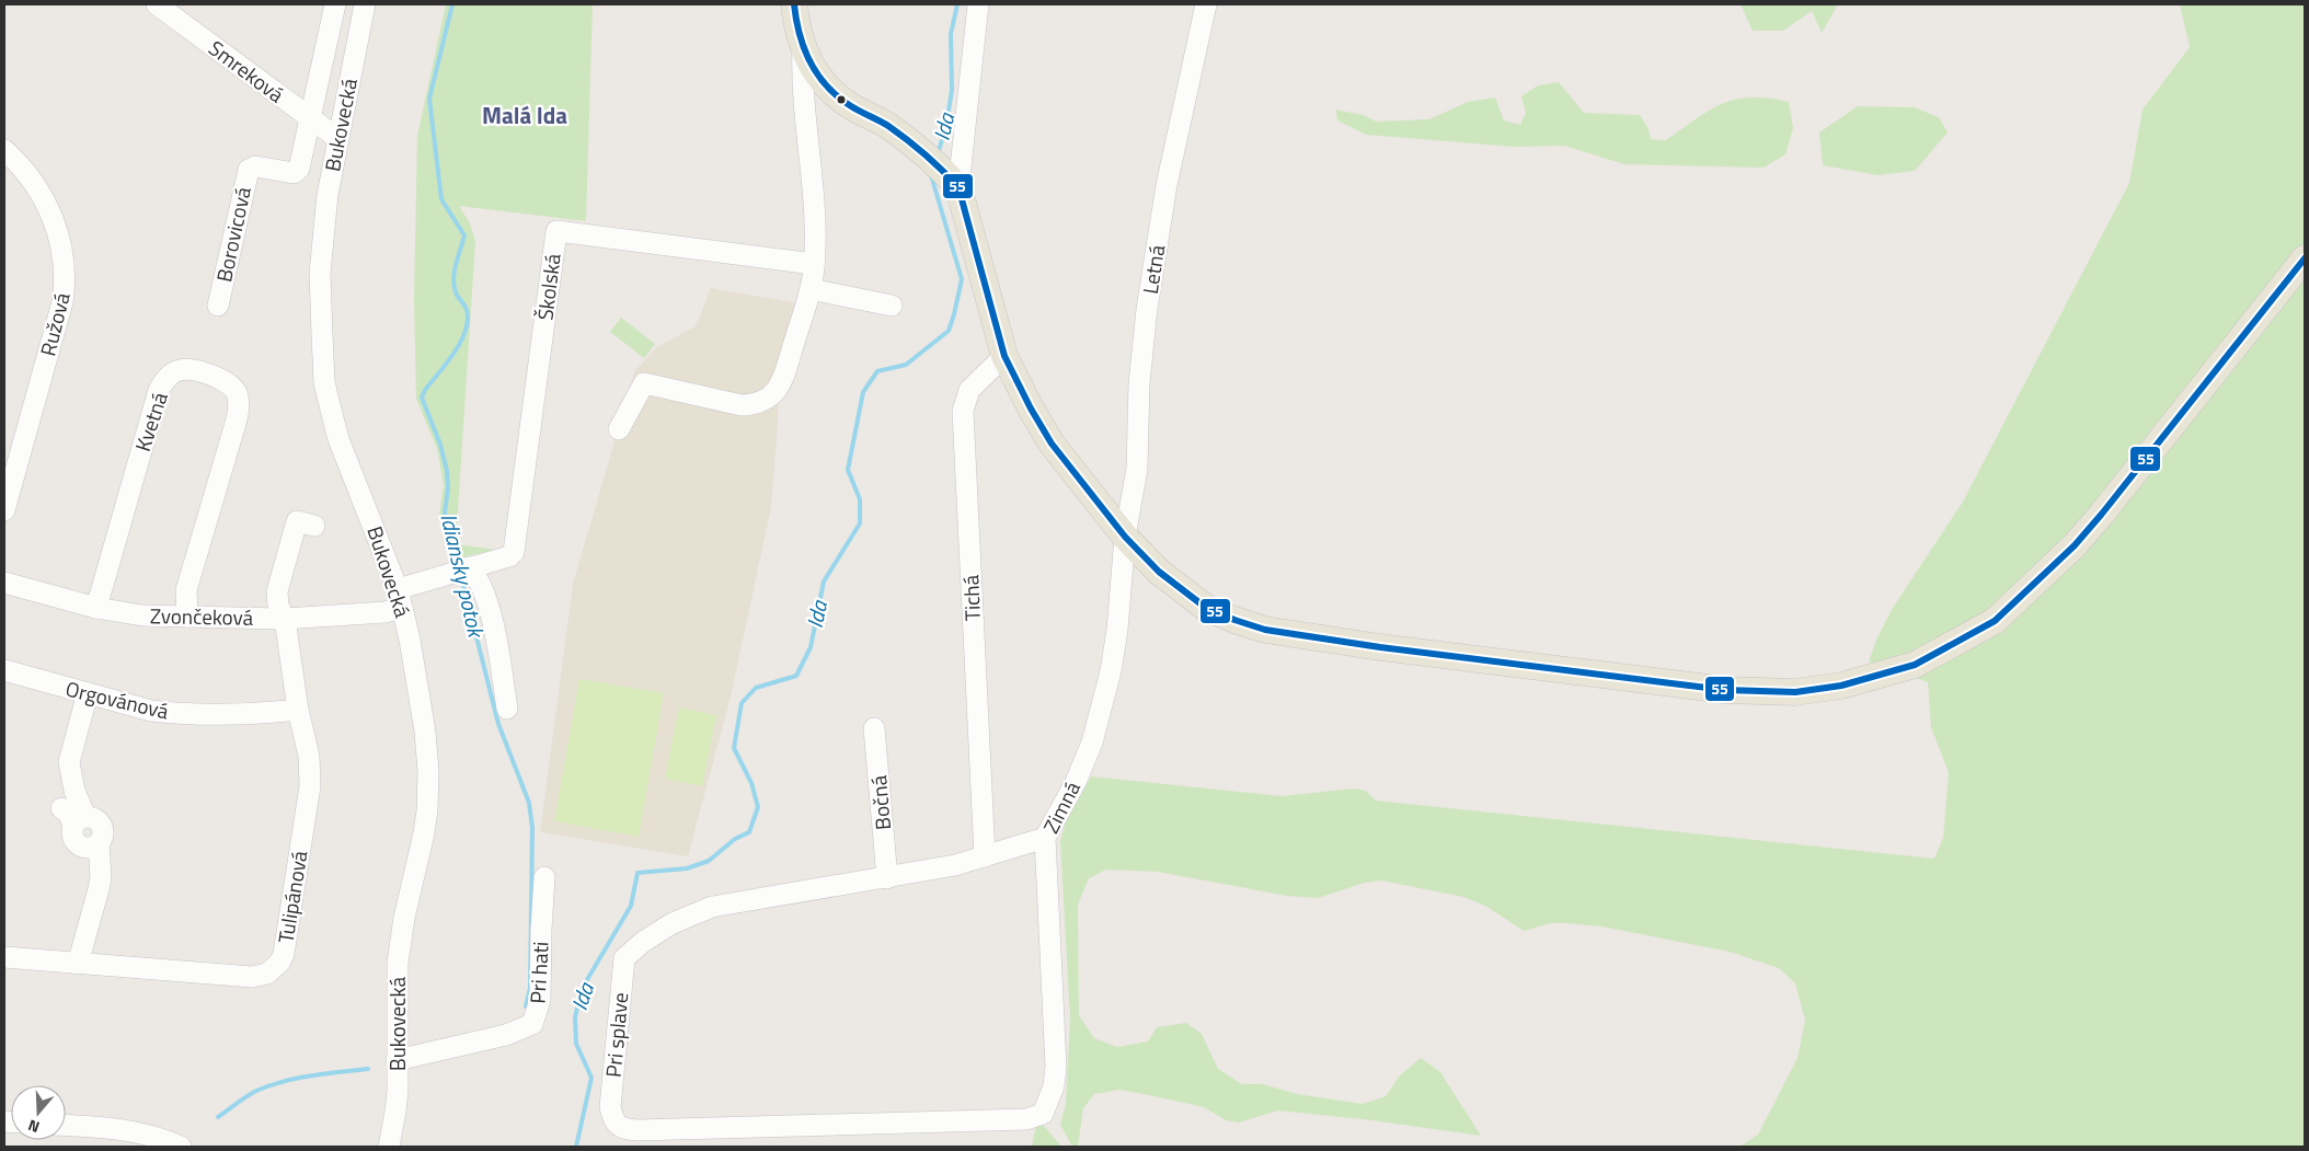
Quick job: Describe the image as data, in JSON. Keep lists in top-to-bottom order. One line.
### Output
{"streets":{"street":["Smreková","Bukovecká","Borovicová","Letná","Školská","Ružová","Kvetná","Tichá","Zvončeková","Orgovánová","Bočná","Zimná","Tulipánová","Pri hati","Pri splave"]},"crossings":[["Smreková","Bukovecká"],["Smreková","Borovicová"],["Bukovecká","Školská"],["Bukovecká","Zvončeková"],["Bukovecká","Pri hati"],["Letná","Zimná"],["Školská","Zvončeková"],["Kvetná","Zvončeková"],["Tichá","Pri splave"],["Zvončeková","Tulipánová"],["Orgovánová","Tulipánová"],["Bočná","Pri splave"],["Zimná","Pri splave"]],"districts":["Malá Ida"],"water":["Ida","Idiansky potok"],"lines":["transit line 55"],"north":"bottom"}
